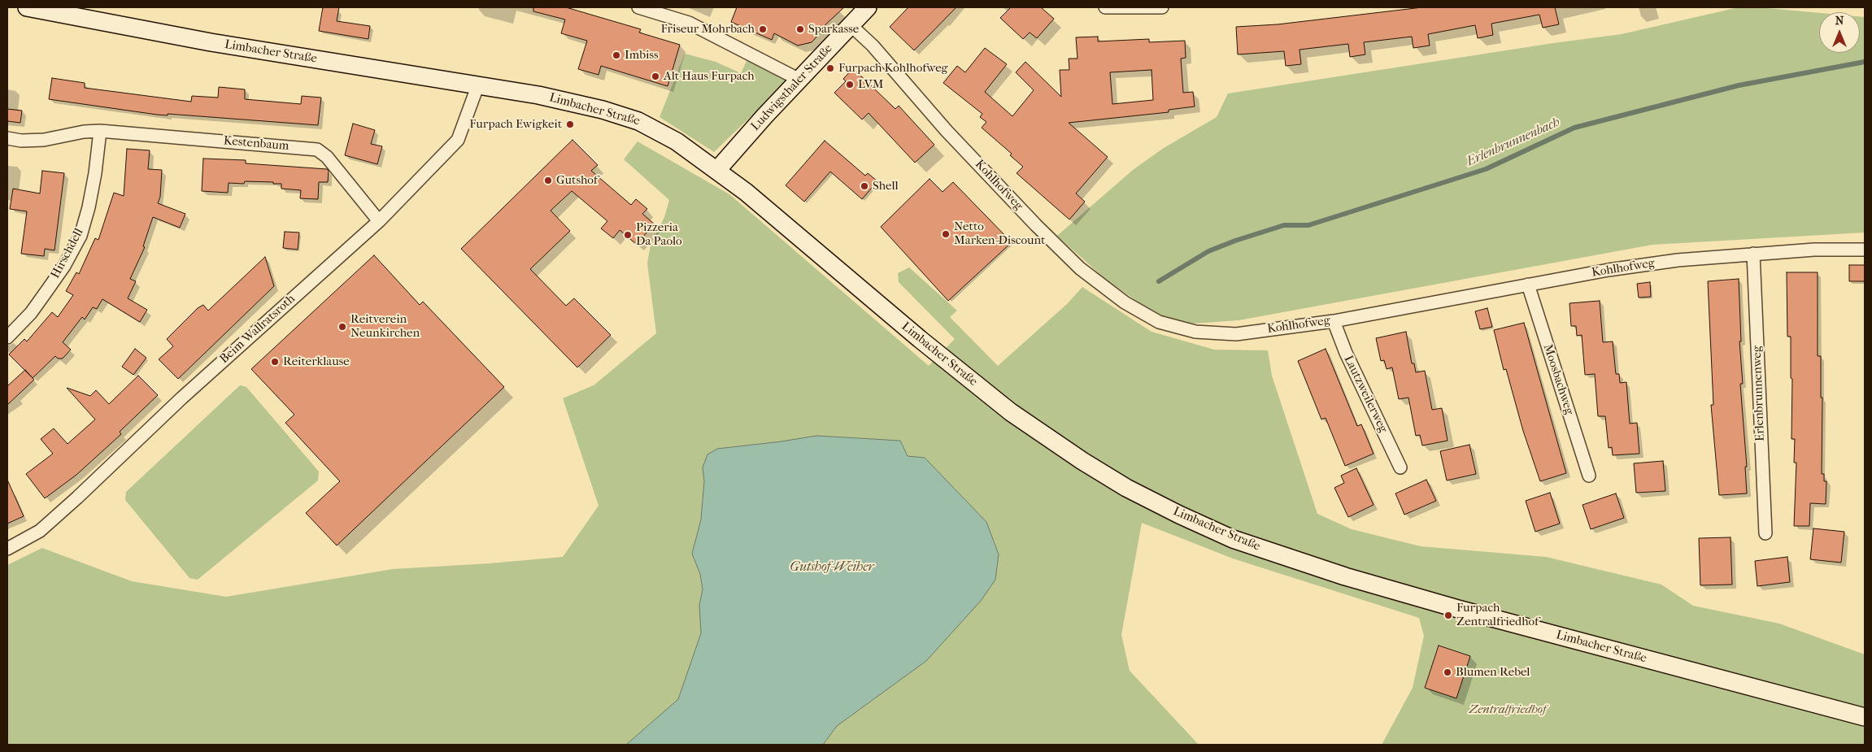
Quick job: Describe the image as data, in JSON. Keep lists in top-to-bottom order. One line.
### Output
{"streets":{"main road":["Limbacher Straße","Ludwigsthaler Straße"],"street":["Kestenbaum","Kohlhofweg","Hirschdell","Beim Wallratsroth","Moosbachweg","Erlenbrunnenweg","Lautzweilerweg"]},"crossings":[["Limbacher Straße","Ludwigsthaler Straße"],["Limbacher Straße","Beim Wallratsroth"],["Ludwigsthaler Straße","Kohlhofweg"],["Kestenbaum","Hirschdell"],["Kestenbaum","Beim Wallratsroth"],["Kohlhofweg","Moosbachweg"],["Kohlhofweg","Erlenbrunnenweg"],["Kohlhofweg","Lautzweilerweg"]],"water":["Erlenbrunnenbach","Gutshof-Weiher"],"parks":["Zentralfriedhof"],"places":["Friseur Mohrbach","Sparkasse","Imbiss","Furpach Kohlhofweg","Alt Haus Furpach","LVM","Furpach Ewigkeit","Gutshof","Shell","Netto Marken-Discount","Pizzeria Da Paolo","Reitverein Neunkirchen","Reiterklause","Furpach Zentralfriedhof","Blumen Rebel"],"north":"top"}
